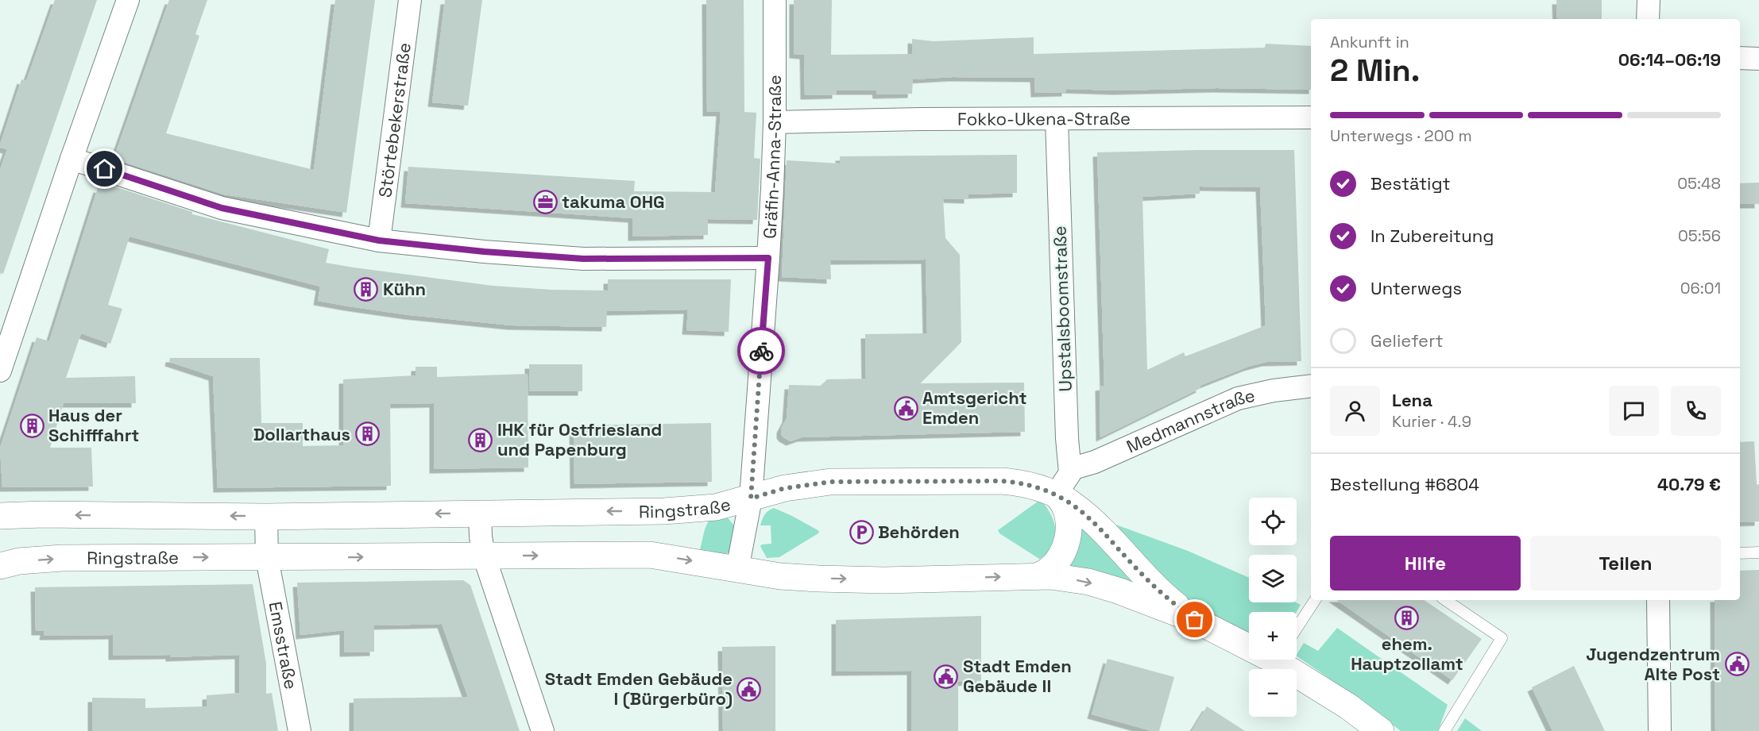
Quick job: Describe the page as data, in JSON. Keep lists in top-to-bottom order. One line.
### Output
{"streets":{"street":["Fokko-Ukena-Straße","Störtebekerstraße","Gräfin-Anna-Straße","Upstalsboomstraße","Medmannstraße","Ringstraße","Emsstraße"]},"crossings":[["Fokko-Ukena-Straße","Gräfin-Anna-Straße"],["Fokko-Ukena-Straße","Upstalsboomstraße"],["Gräfin-Anna-Straße","Ringstraße"],["Upstalsboomstraße","Medmannstraße"],["Ringstraße","Emsstraße"]],"places":{"office":["takuma OHG"],"building":["Kühn","Haus der Schifffahrt","Dollarthaus","IHK für Ostfriesland und Papenburg","ehem. Hauptzollamt"],"public building":["Amtsgericht Emden","Jugendzentrum Alte Post","Stadt Emden Gebäude II","Stadt Emden Gebäude I (Bürgerbüro)"],"parking":["Behörden"]},"page":{"heading":["2 Min.","Ankunft in","06:14–06:19"],"panel":["Lena","Kurier · 4.9","Bestellung #6804","40.79 €"],"bar":"Unterwegs · 200 m","list":[["Bestätigt","05:48"],["In Zubereitung","05:56"],["Unterwegs","06:01"],"Geliefert"],"map_buttons":["+","−"],"buttons":["Hilfe","Teilen"]}}
